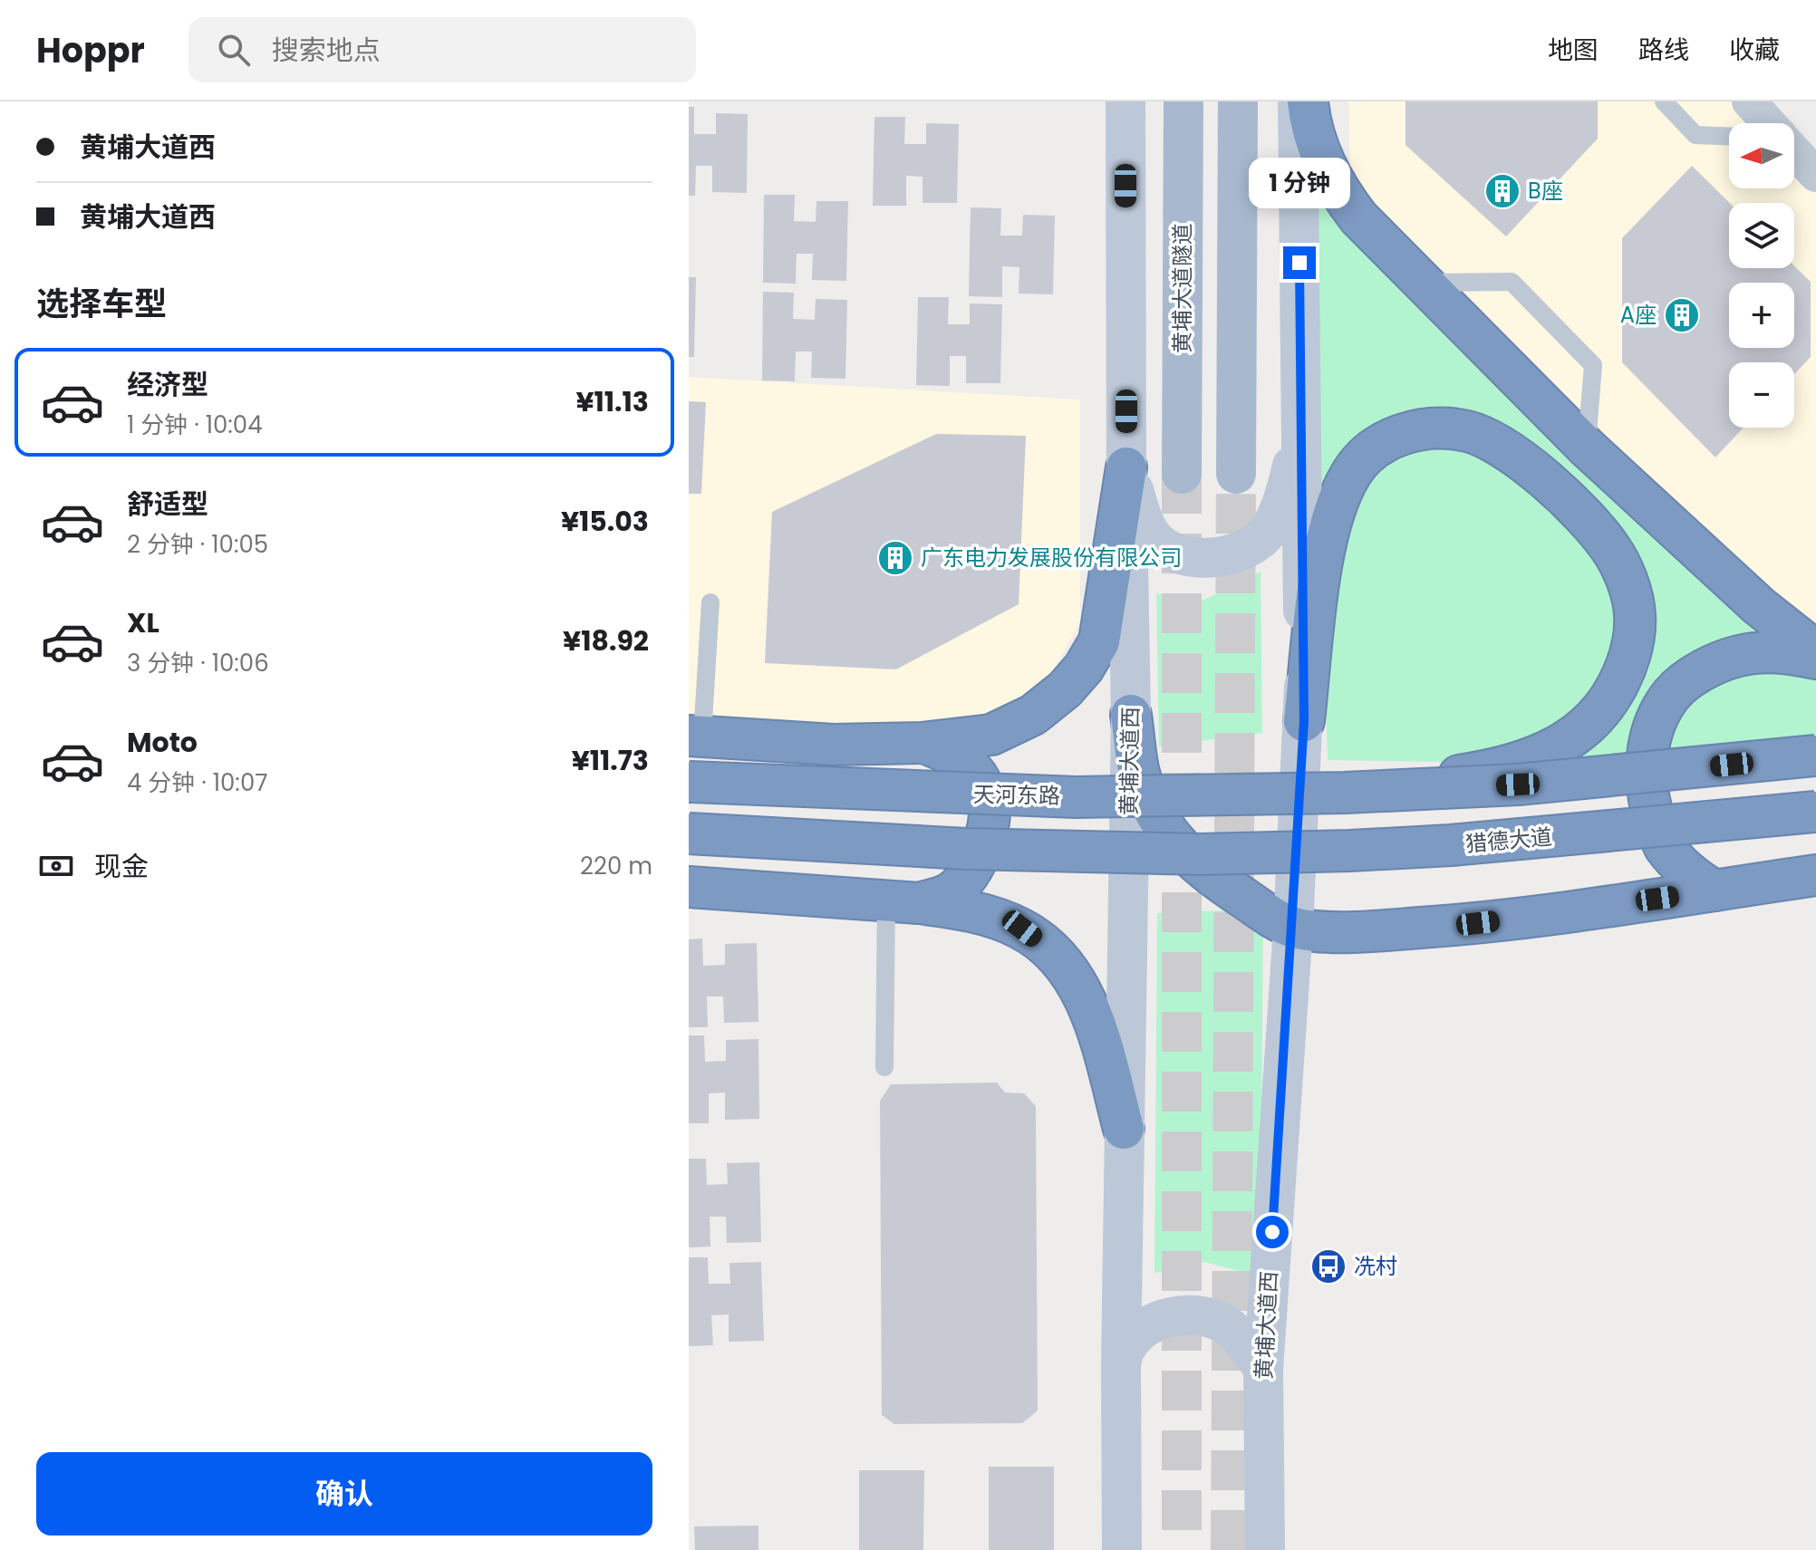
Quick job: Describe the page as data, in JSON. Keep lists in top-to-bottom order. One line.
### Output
{"streets":{"highway":["天河东路","猎德大道"],"main road":["黄埔大道隧道","黄埔大道西"]},"places":{"building":["B座","A座","广东电力发展股份有限公司"],"bus stop":["冼村"]},"north":"left","page":{"header":"Hoppr","search":"搜索地点","nav":["地图","路线","收藏"],"banner":["黄埔大道西","黄埔大道西"],"map_buttons":["+","−"],"bubble":"1 分钟","heading":"选择车型","list":[{"name":"经济型","note":"1 分钟 · 10:04","value":"¥11.13"},{"name":"舒适型","note":"2 分钟 · 10:05","value":"¥15.03"},{"name":"XL","note":"3 分钟 · 10:06","value":"¥18.92"},{"name":"Moto","note":"4 分钟 · 10:07","value":"¥11.73"}],"pay":["现金","220 m"],"buttons":"确认"}}
